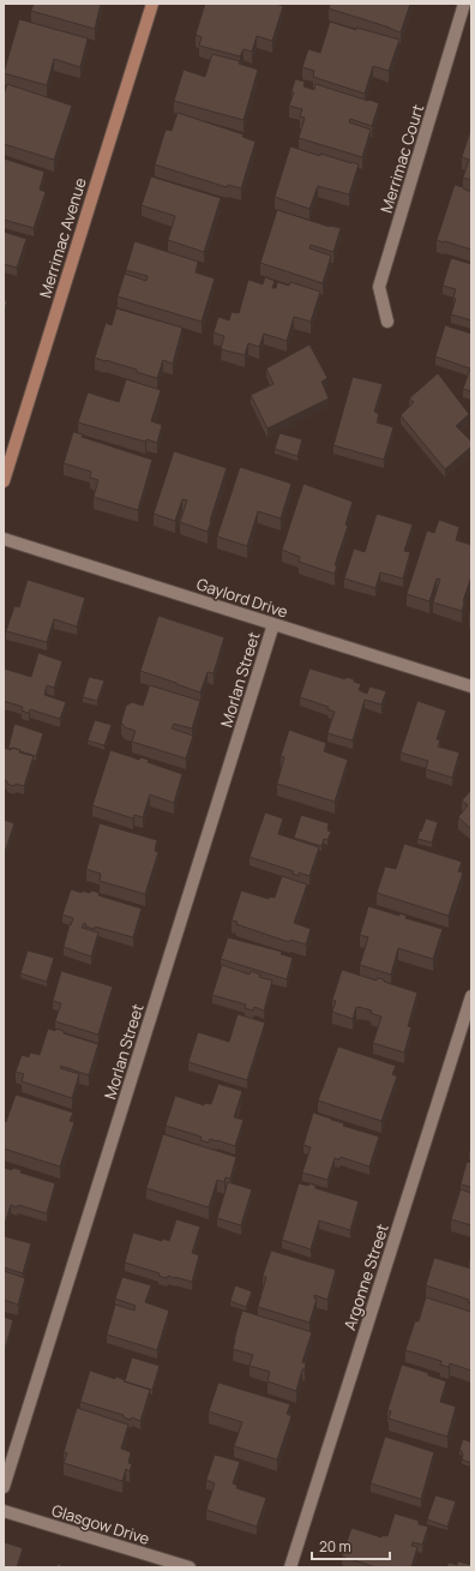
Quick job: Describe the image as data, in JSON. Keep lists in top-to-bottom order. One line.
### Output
{"streets":{"street":["Merrimac Court","Merrimac Avenue","Gaylord Drive","Morlan Street","Argonne Street","Glasgow Drive"]},"crossings":[["Gaylord Drive","Morlan Street"]],"scale_bar":"20 m"}
